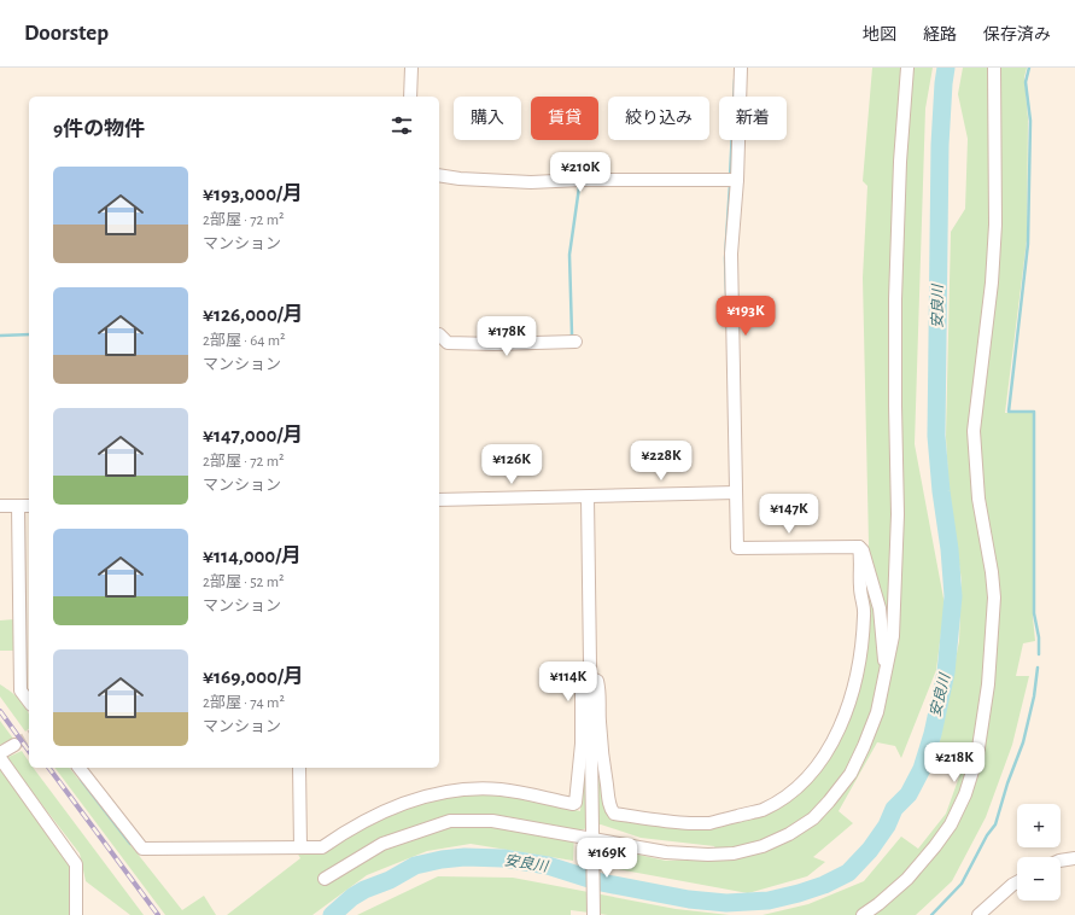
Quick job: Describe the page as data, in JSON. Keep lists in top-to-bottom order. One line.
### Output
{"water":["安良川"],"page":{"header":"Doorstep","nav":["地図","経路","保存済み"],"chip":["購入","賃貸","絞り込み","新着"],"heading":"9件の物件","price":["¥210K","¥193K","¥178K","¥228K","¥126K","¥147K","¥114K","¥218K","¥169K"],"list":[{"name":"¥193,000/月","note":"2部屋 · 72 m² · マンション"},{"name":"¥126,000/月","note":"2部屋 · 64 m² · マンション"},{"name":"¥147,000/月","note":"2部屋 · 72 m² · マンション"},{"name":"¥114,000/月","note":"2部屋 · 52 m² · マンション"},{"name":"¥169,000/月","note":"2部屋 · 74 m² · マンション"}],"map_buttons":["+","−"]}}
